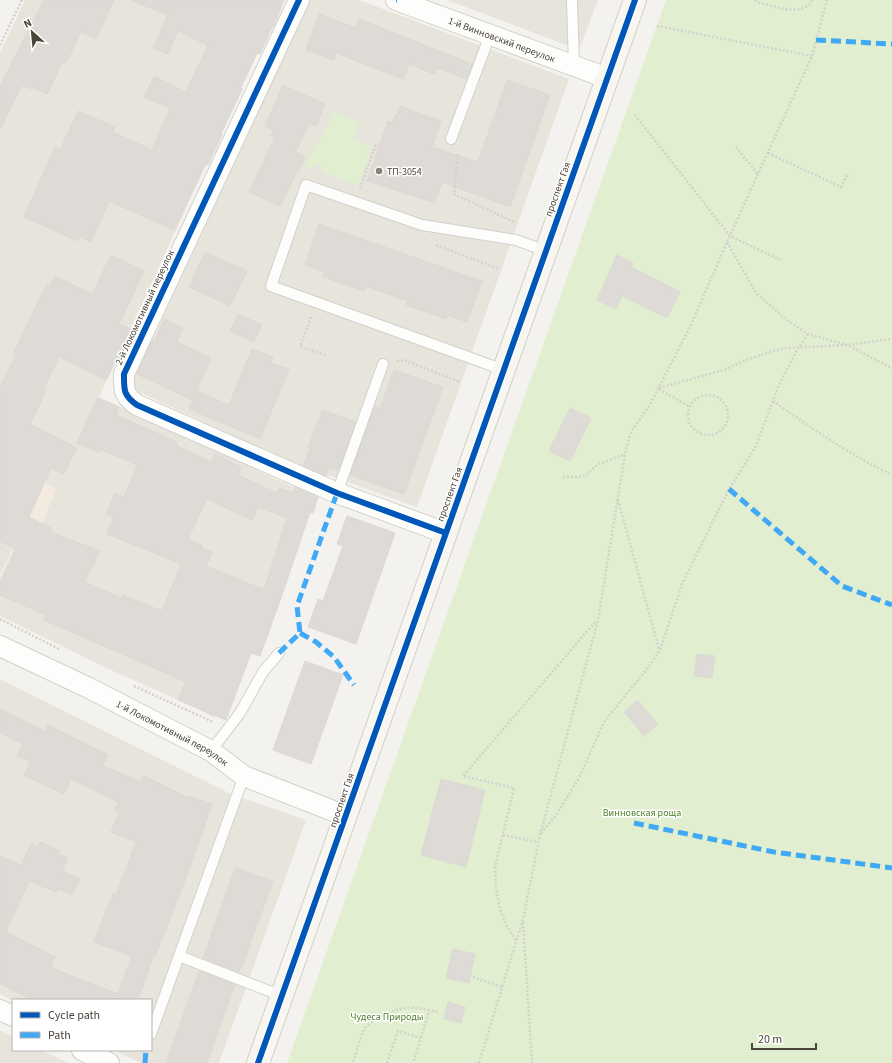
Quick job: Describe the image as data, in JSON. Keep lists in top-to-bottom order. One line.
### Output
{"streets":{"main road":["проспект Гая"],"street":["1-й Винновский переулок","2-й Локомотивный переулок","1-й Локомотивный переулок"]},"crossings":[["1-й Винновский переулок","проспект Гая"],["проспект Гая","2-й Локомотивный переулок"],["проспект Гая","1-й Локомотивный переулок"]],"parks":["Винновская роща","Чудеса Природы"],"places":["ТП-3054"],"legend":["Cycle path","Path"],"scale_bar":"20 m","north":"top left"}
